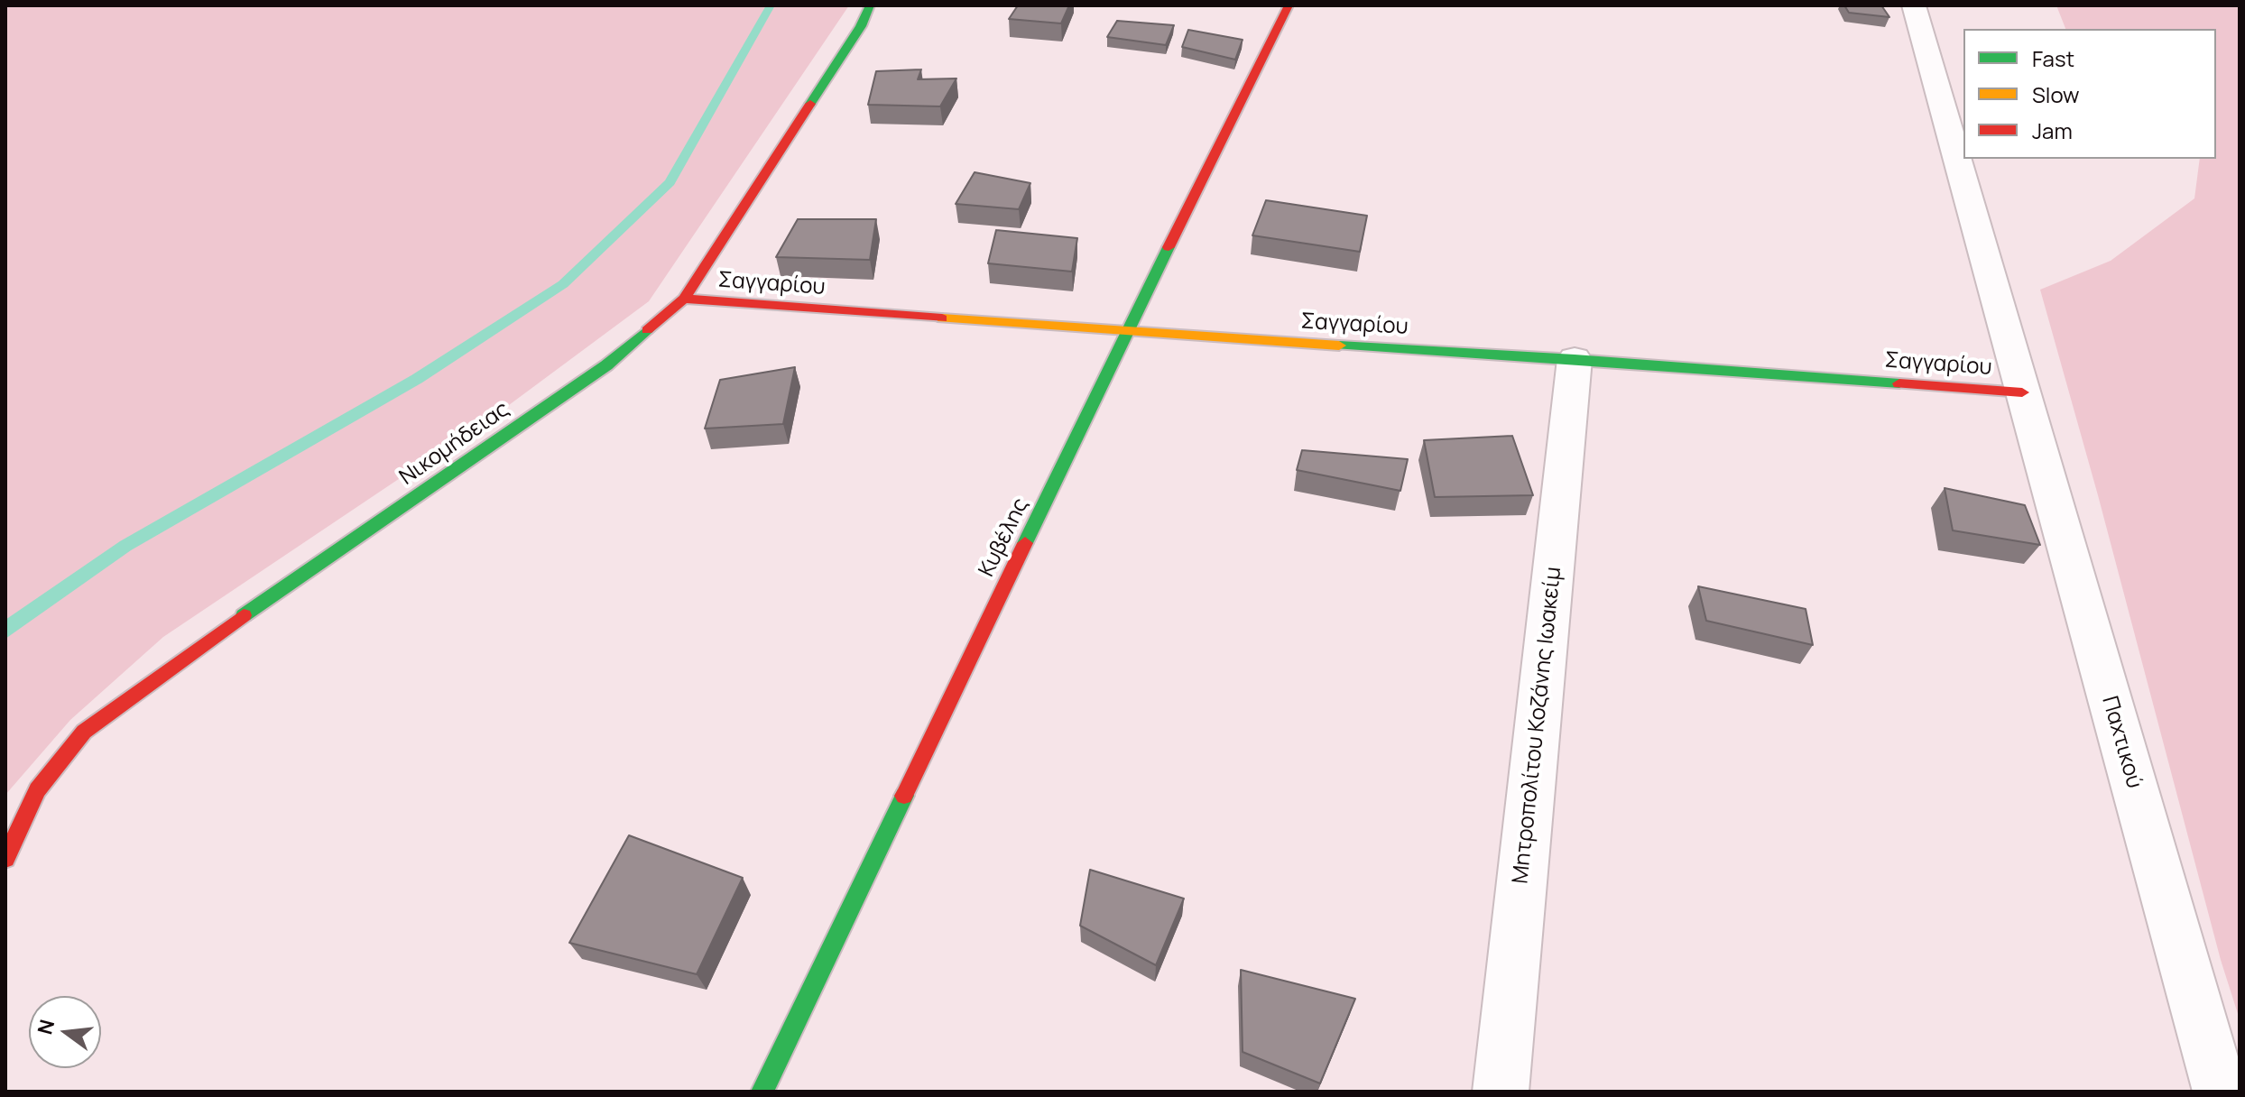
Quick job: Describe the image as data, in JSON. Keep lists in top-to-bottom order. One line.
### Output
{"streets":{"street":["Σαγγαρίου","Νικομήδειας","Κυβέλης","Μητροπολίτου Κοζάνης Ιωακείμ","Παχτικού"]},"crossings":[["Σαγγαρίου","Νικομήδειας"],["Σαγγαρίου","Κυβέλης"],["Σαγγαρίου","Μητροπολίτου Κοζάνης Ιωακείμ"],["Σαγγαρίου","Παχτικού"]],"legend":["Fast","Slow","Jam"],"north":"left"}
